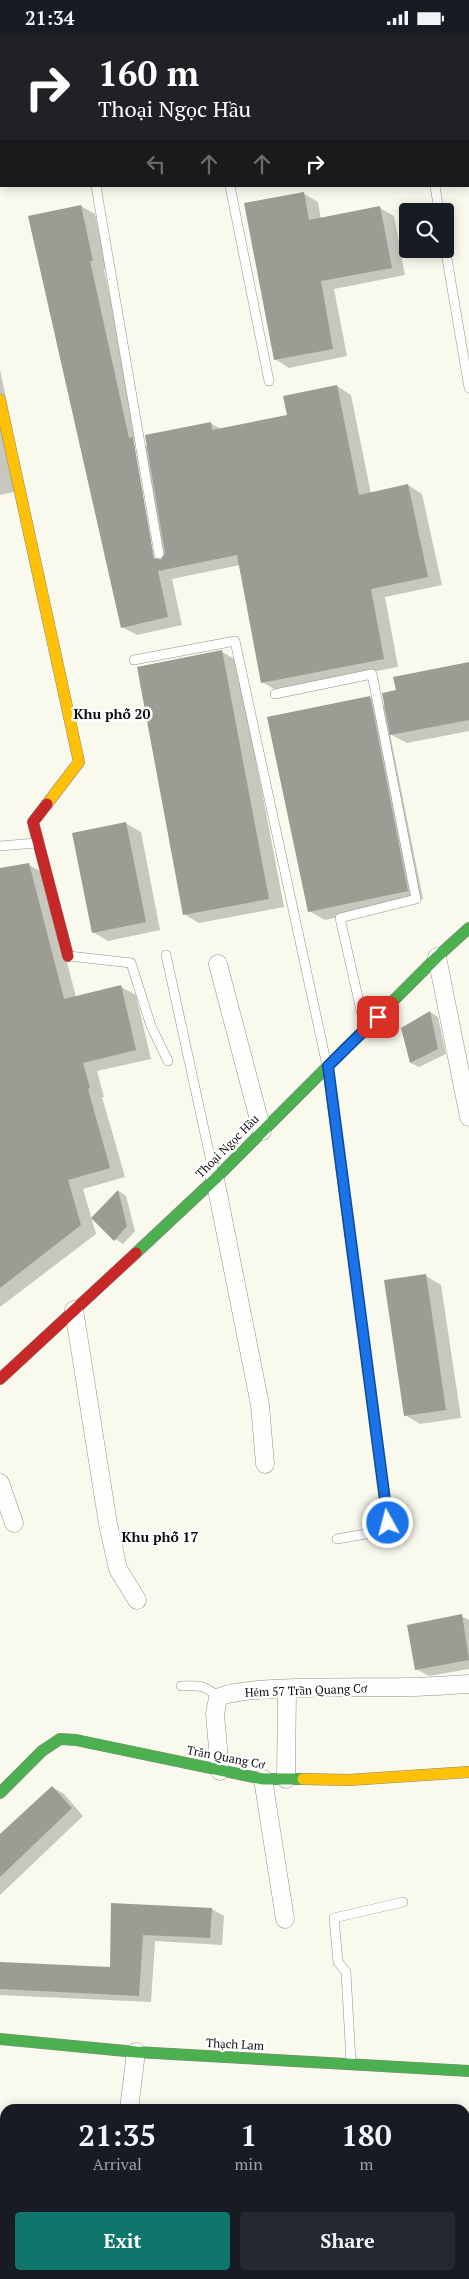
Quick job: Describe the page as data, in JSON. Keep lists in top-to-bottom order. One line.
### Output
{"streets":{"street":["Thoại Ngọc Hầu","Hẻm 57 Trần Quang Cơ","Trần Quang Cơ","Thạch Lam"]},"districts":["Khu phố 20","Khu phố 17"],"page":{"status":"21:34","turn":["160 m","Thoại Ngọc Hầu"],"eta":["21:35","Arrival","1","min","180","m"],"buttons":["Exit","Share"]}}
